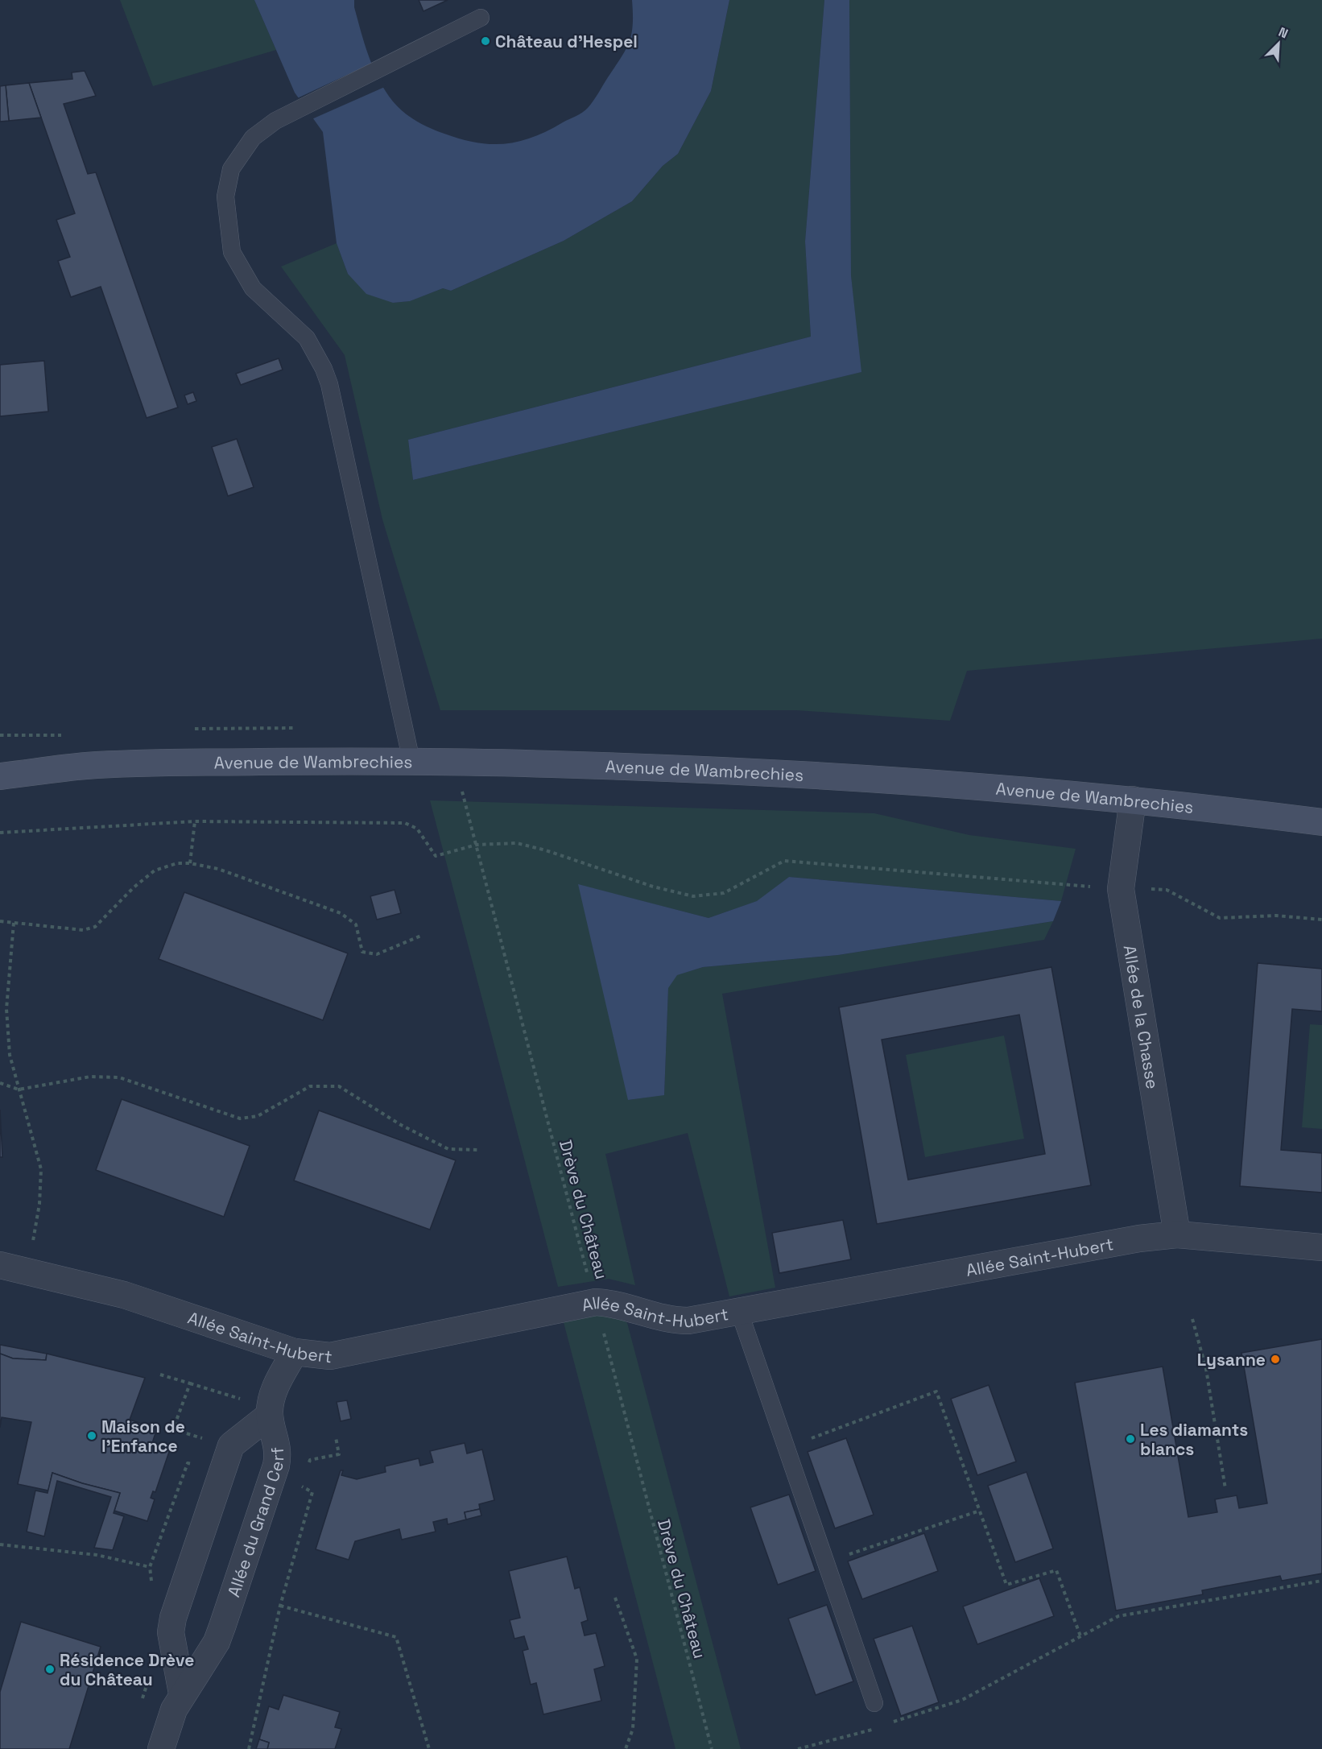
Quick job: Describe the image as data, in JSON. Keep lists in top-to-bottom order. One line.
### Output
{"streets":{"main road":["Avenue de Wambrechies"],"street":["Allée de la Chasse","Allée Saint-Hubert","Allée du Grand Cerf"],"path":["Drève du Château"]},"crossings":[["Avenue de Wambrechies","Allée de la Chasse"],["Allée de la Chasse","Allée Saint-Hubert"],["Drève du Château","Allée Saint-Hubert"]],"places":["Château d'Hespel","Lysanne","Maison de l'Enfance","Les diamants blancs","Résidence Drève du Château"],"north":"top right"}
